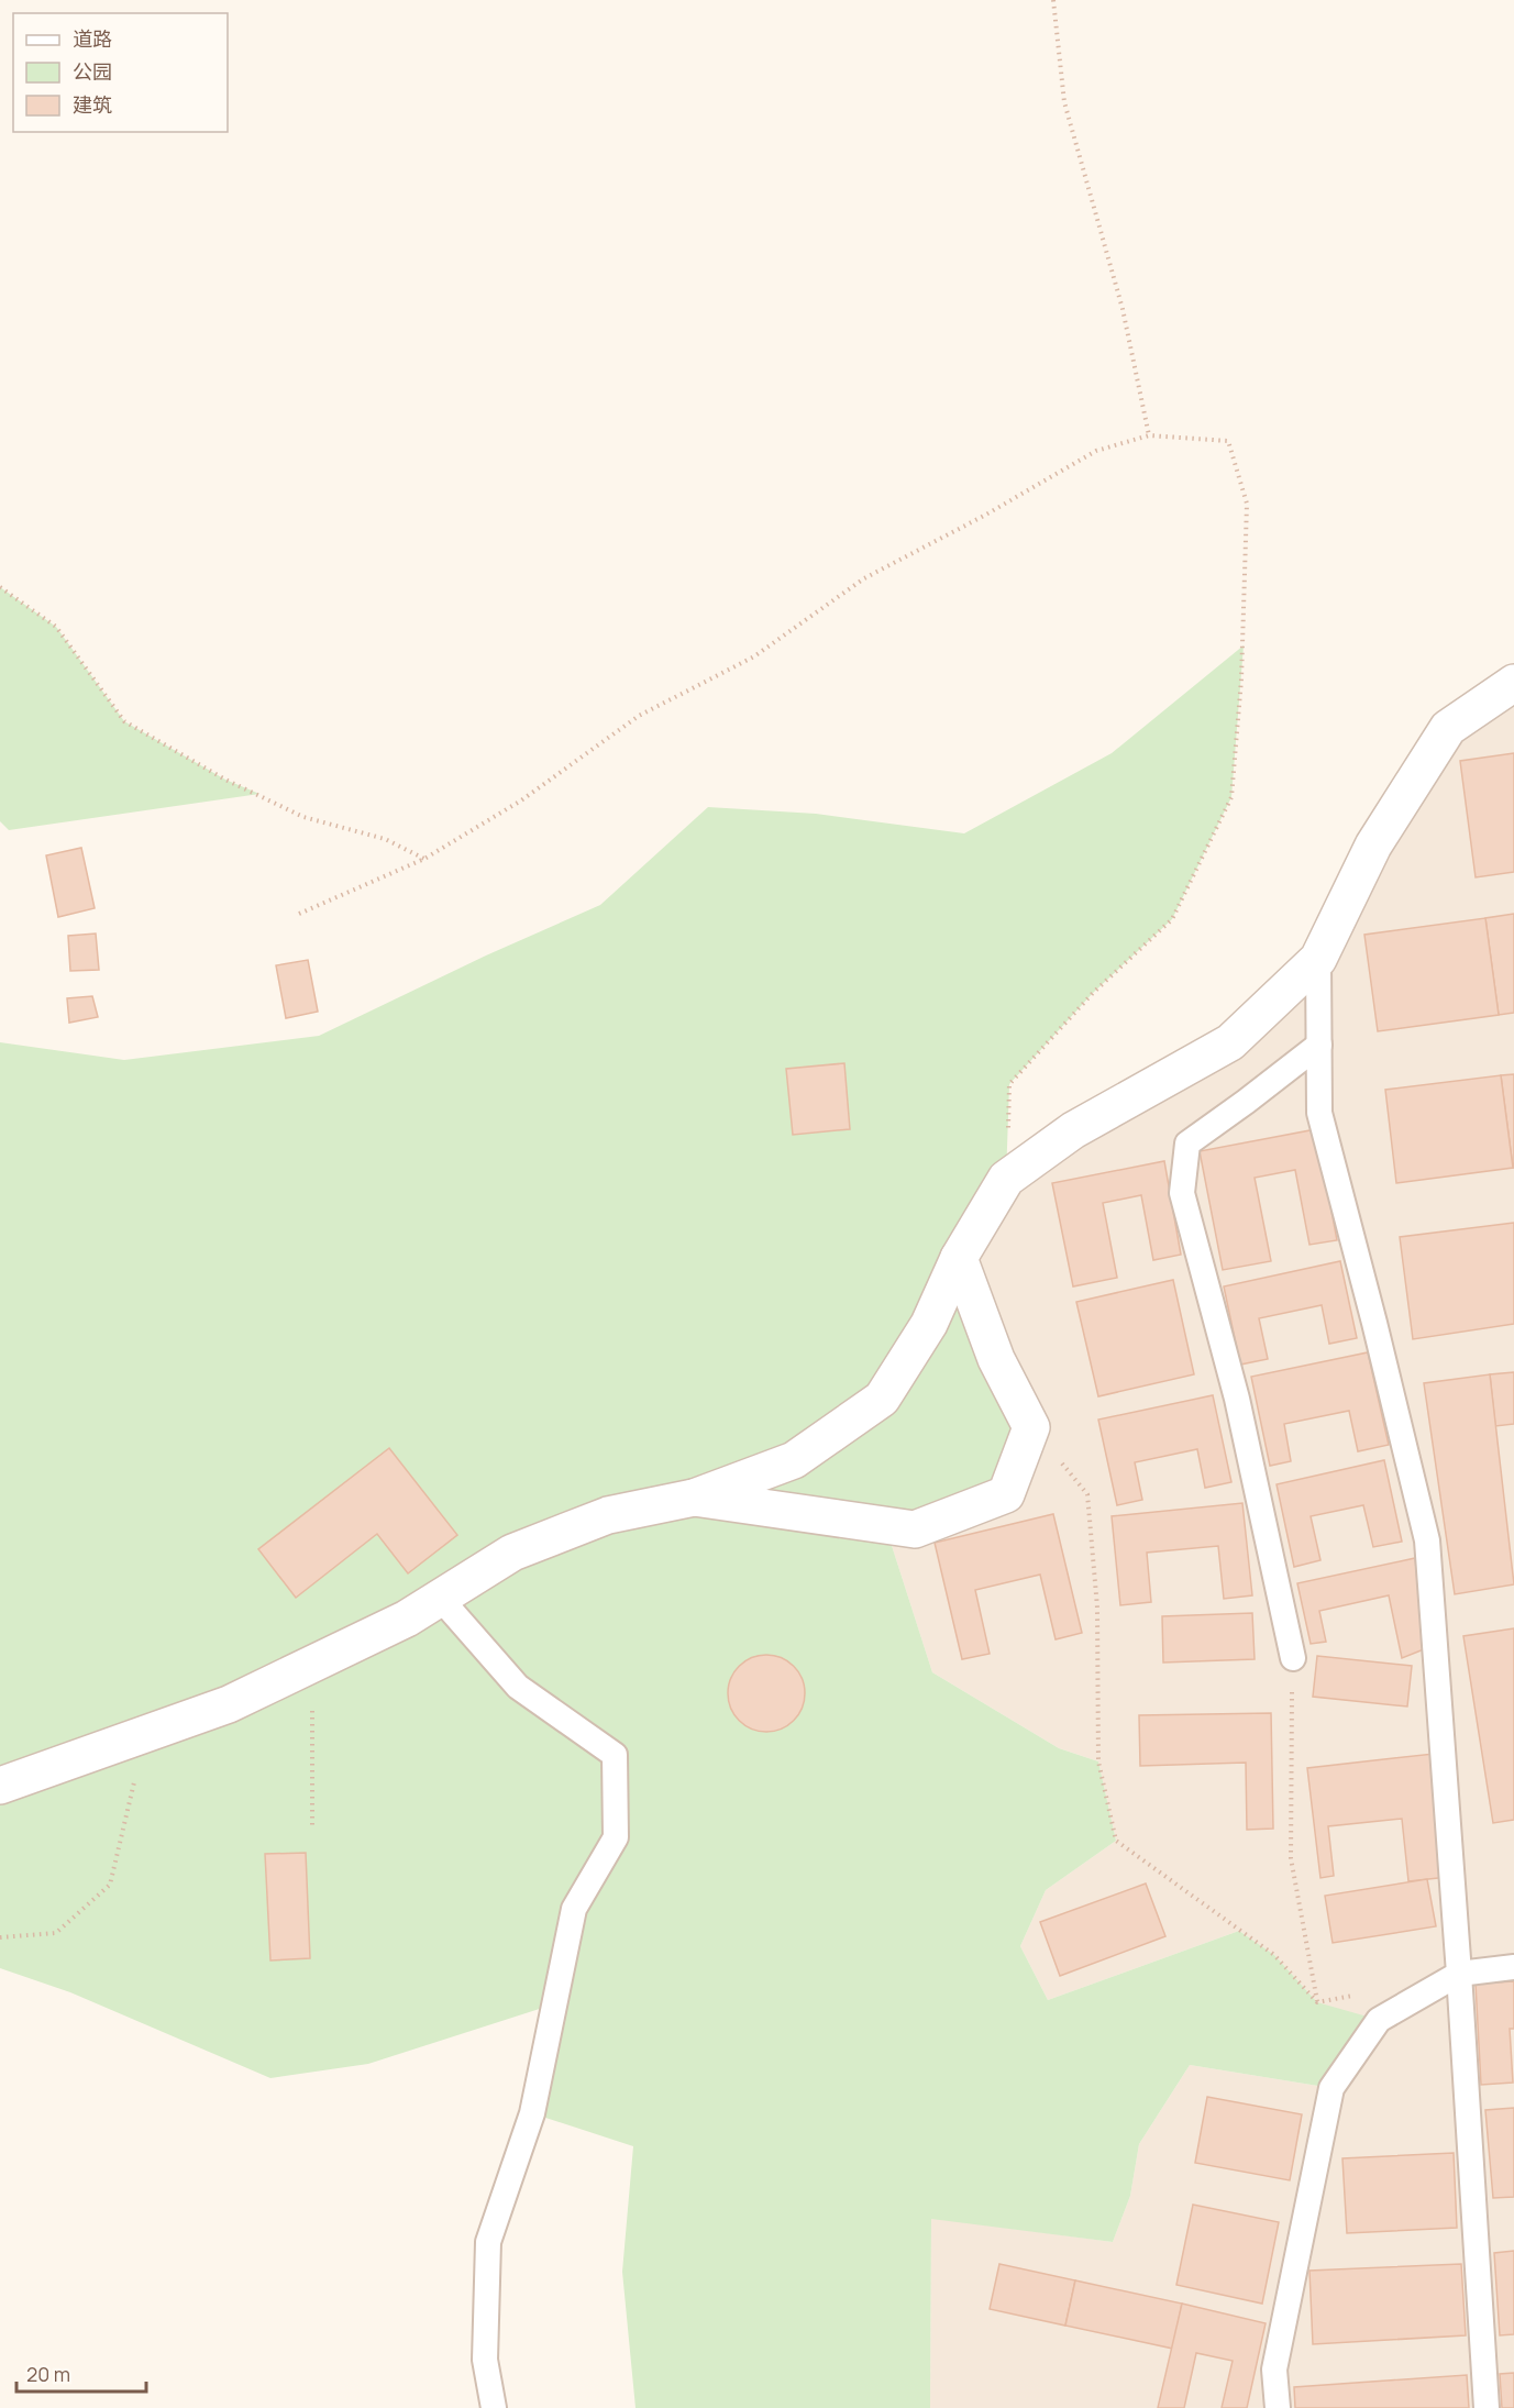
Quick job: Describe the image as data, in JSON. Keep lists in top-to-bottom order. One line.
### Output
{"legend":["道路","公园","建筑"],"scale_bar":"20 m"}
